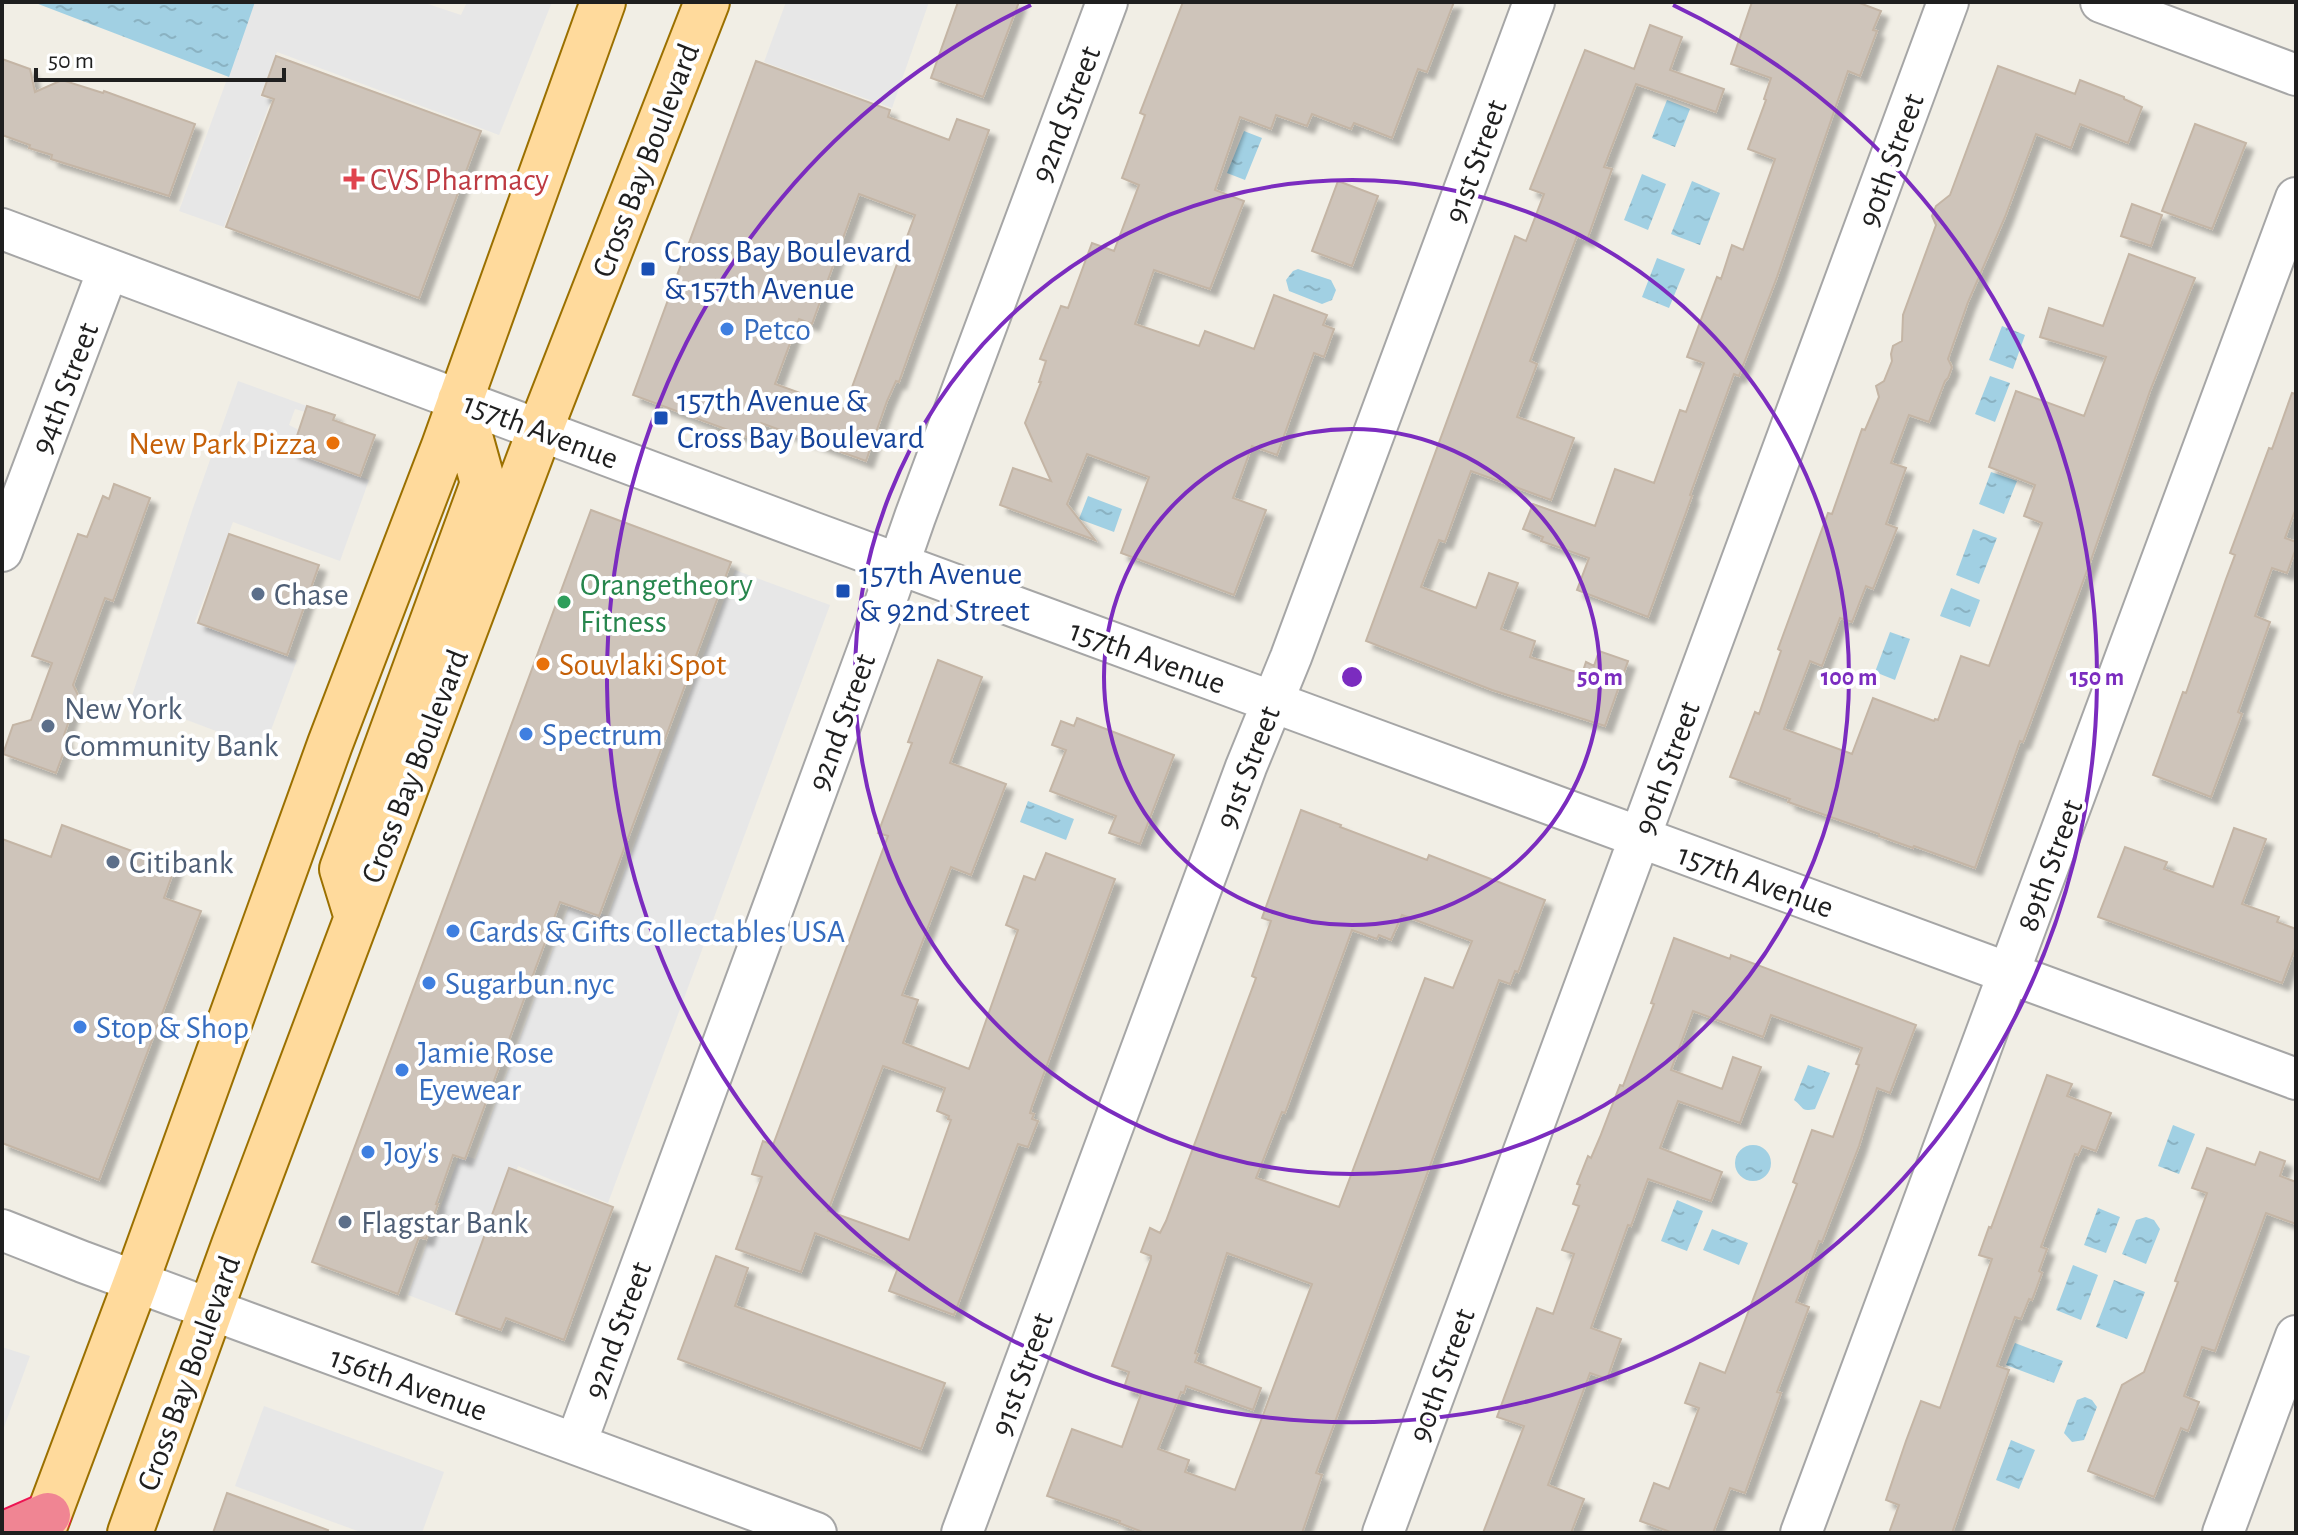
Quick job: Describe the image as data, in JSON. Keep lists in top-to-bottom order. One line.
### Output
{"streets":{"main road":["Cross Bay Boulevard"],"street":["92nd Street","90th Street","91st Street","94th Street","157th Avenue","89th Street","156th Avenue"]},"crossings":[["92nd Street","157th Avenue"],["92nd Street","156th Avenue"],["Cross Bay Boulevard","157th Avenue"],["Cross Bay Boulevard","156th Avenue"],["90th Street","157th Avenue"],["91st Street","157th Avenue"],["94th Street","157th Avenue"],["157th Avenue","89th Street"]],"places":{"health":["CVS Pharmacy"],"transit":["Cross Bay Boulevard & 157th Avenue","157th Avenue & Cross Bay Boulevard","157th Avenue & 92nd Street"],"other":["Petco","New Park Pizza","Chase","Orangetheory Fitness","Souvlaki Spot","New York Community Bank","Spectrum","Citibank","Cards & Gifts Collectables USA","Sugarbun.nyc","Stop & Shop","Jamie Rose Eyewear","Joy's","Flagstar Bank"]},"scale_bar":"50 m","rings":["50 m","100 m","150 m"]}
